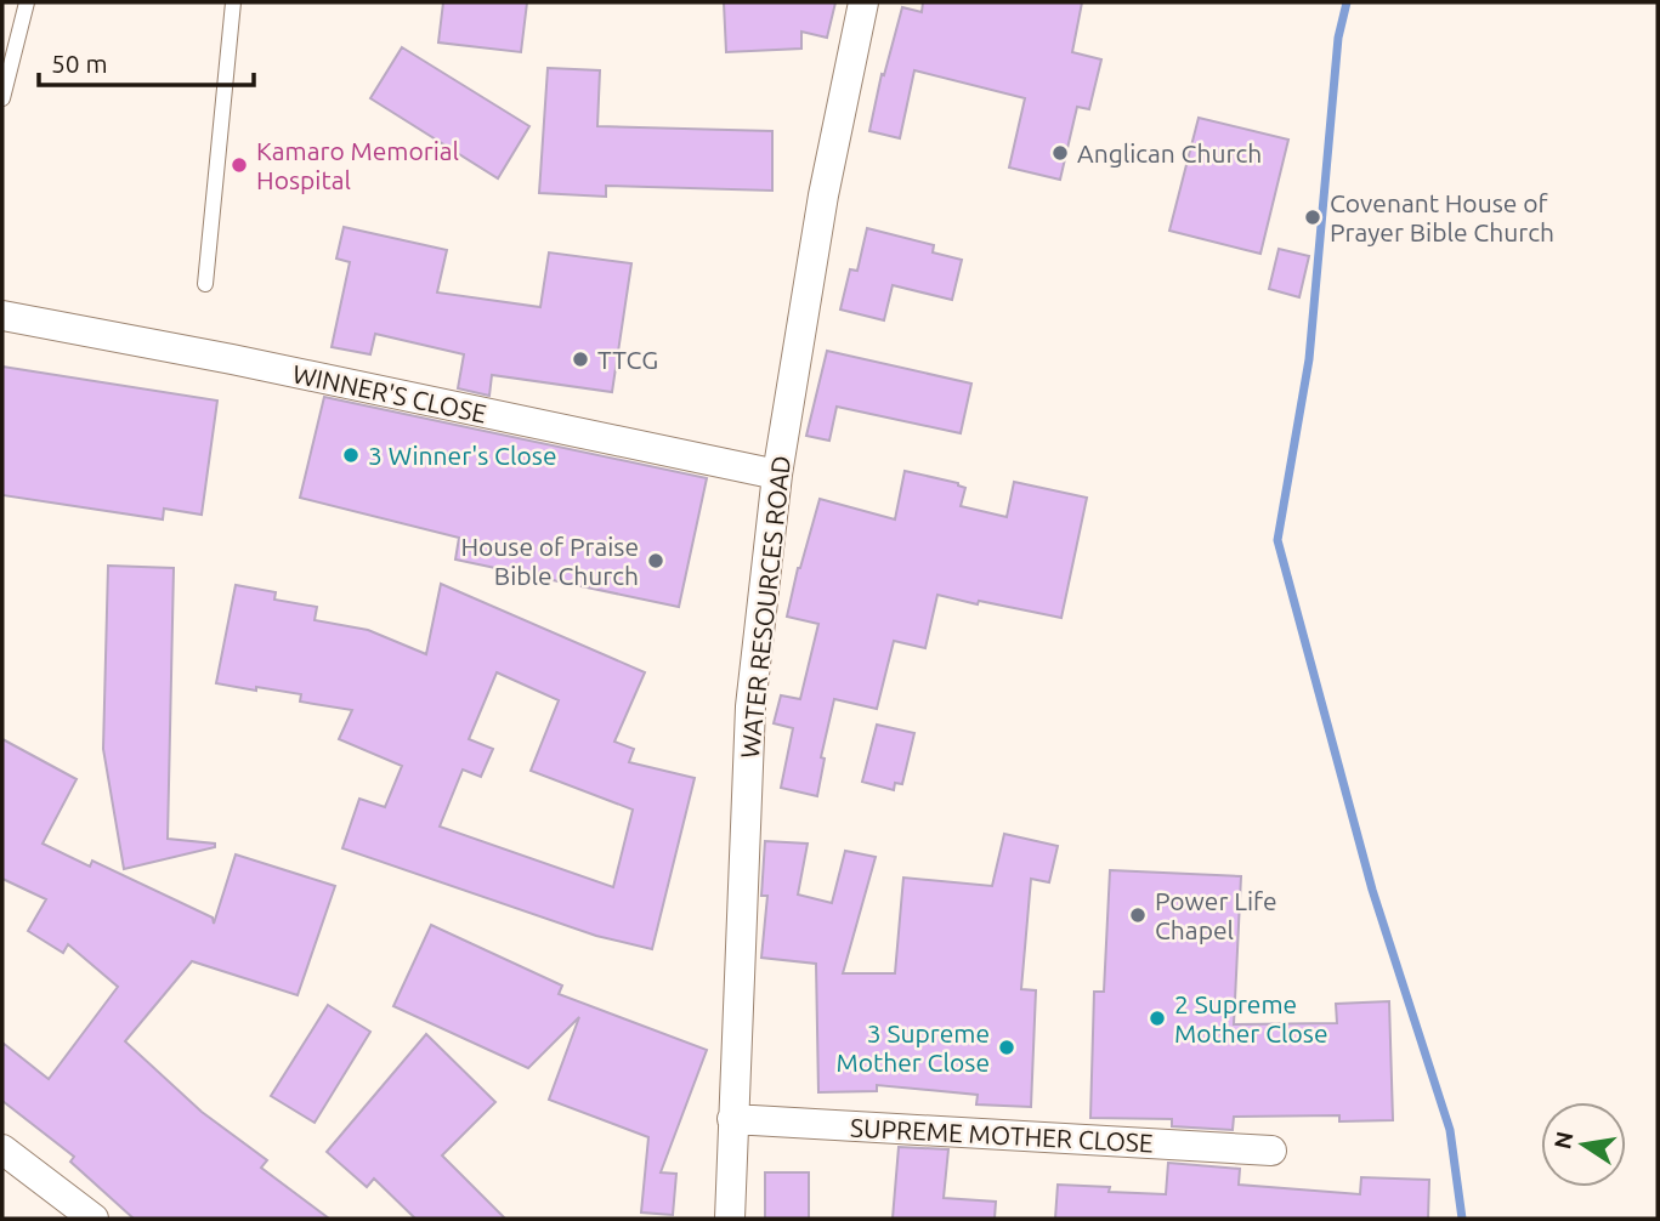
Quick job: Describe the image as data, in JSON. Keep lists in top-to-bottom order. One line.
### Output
{"streets":{"street":["WINNER'S CLOSE","WATER RESOURCES ROAD","SUPREME MOTHER CLOSE"]},"crossings":[["WINNER'S CLOSE","WATER RESOURCES ROAD"],["WATER RESOURCES ROAD","SUPREME MOTHER CLOSE"]],"places":["Anglican Church","Kamaro Memorial Hospital","Covenant House of Prayer Bible Church","TTCG","3 Winner's Close","House of Praise Bible Church","Power Life Chapel","2 Supreme Mother Close","3 Supreme Mother Close"],"scale_bar":"50 m","north":"left"}
